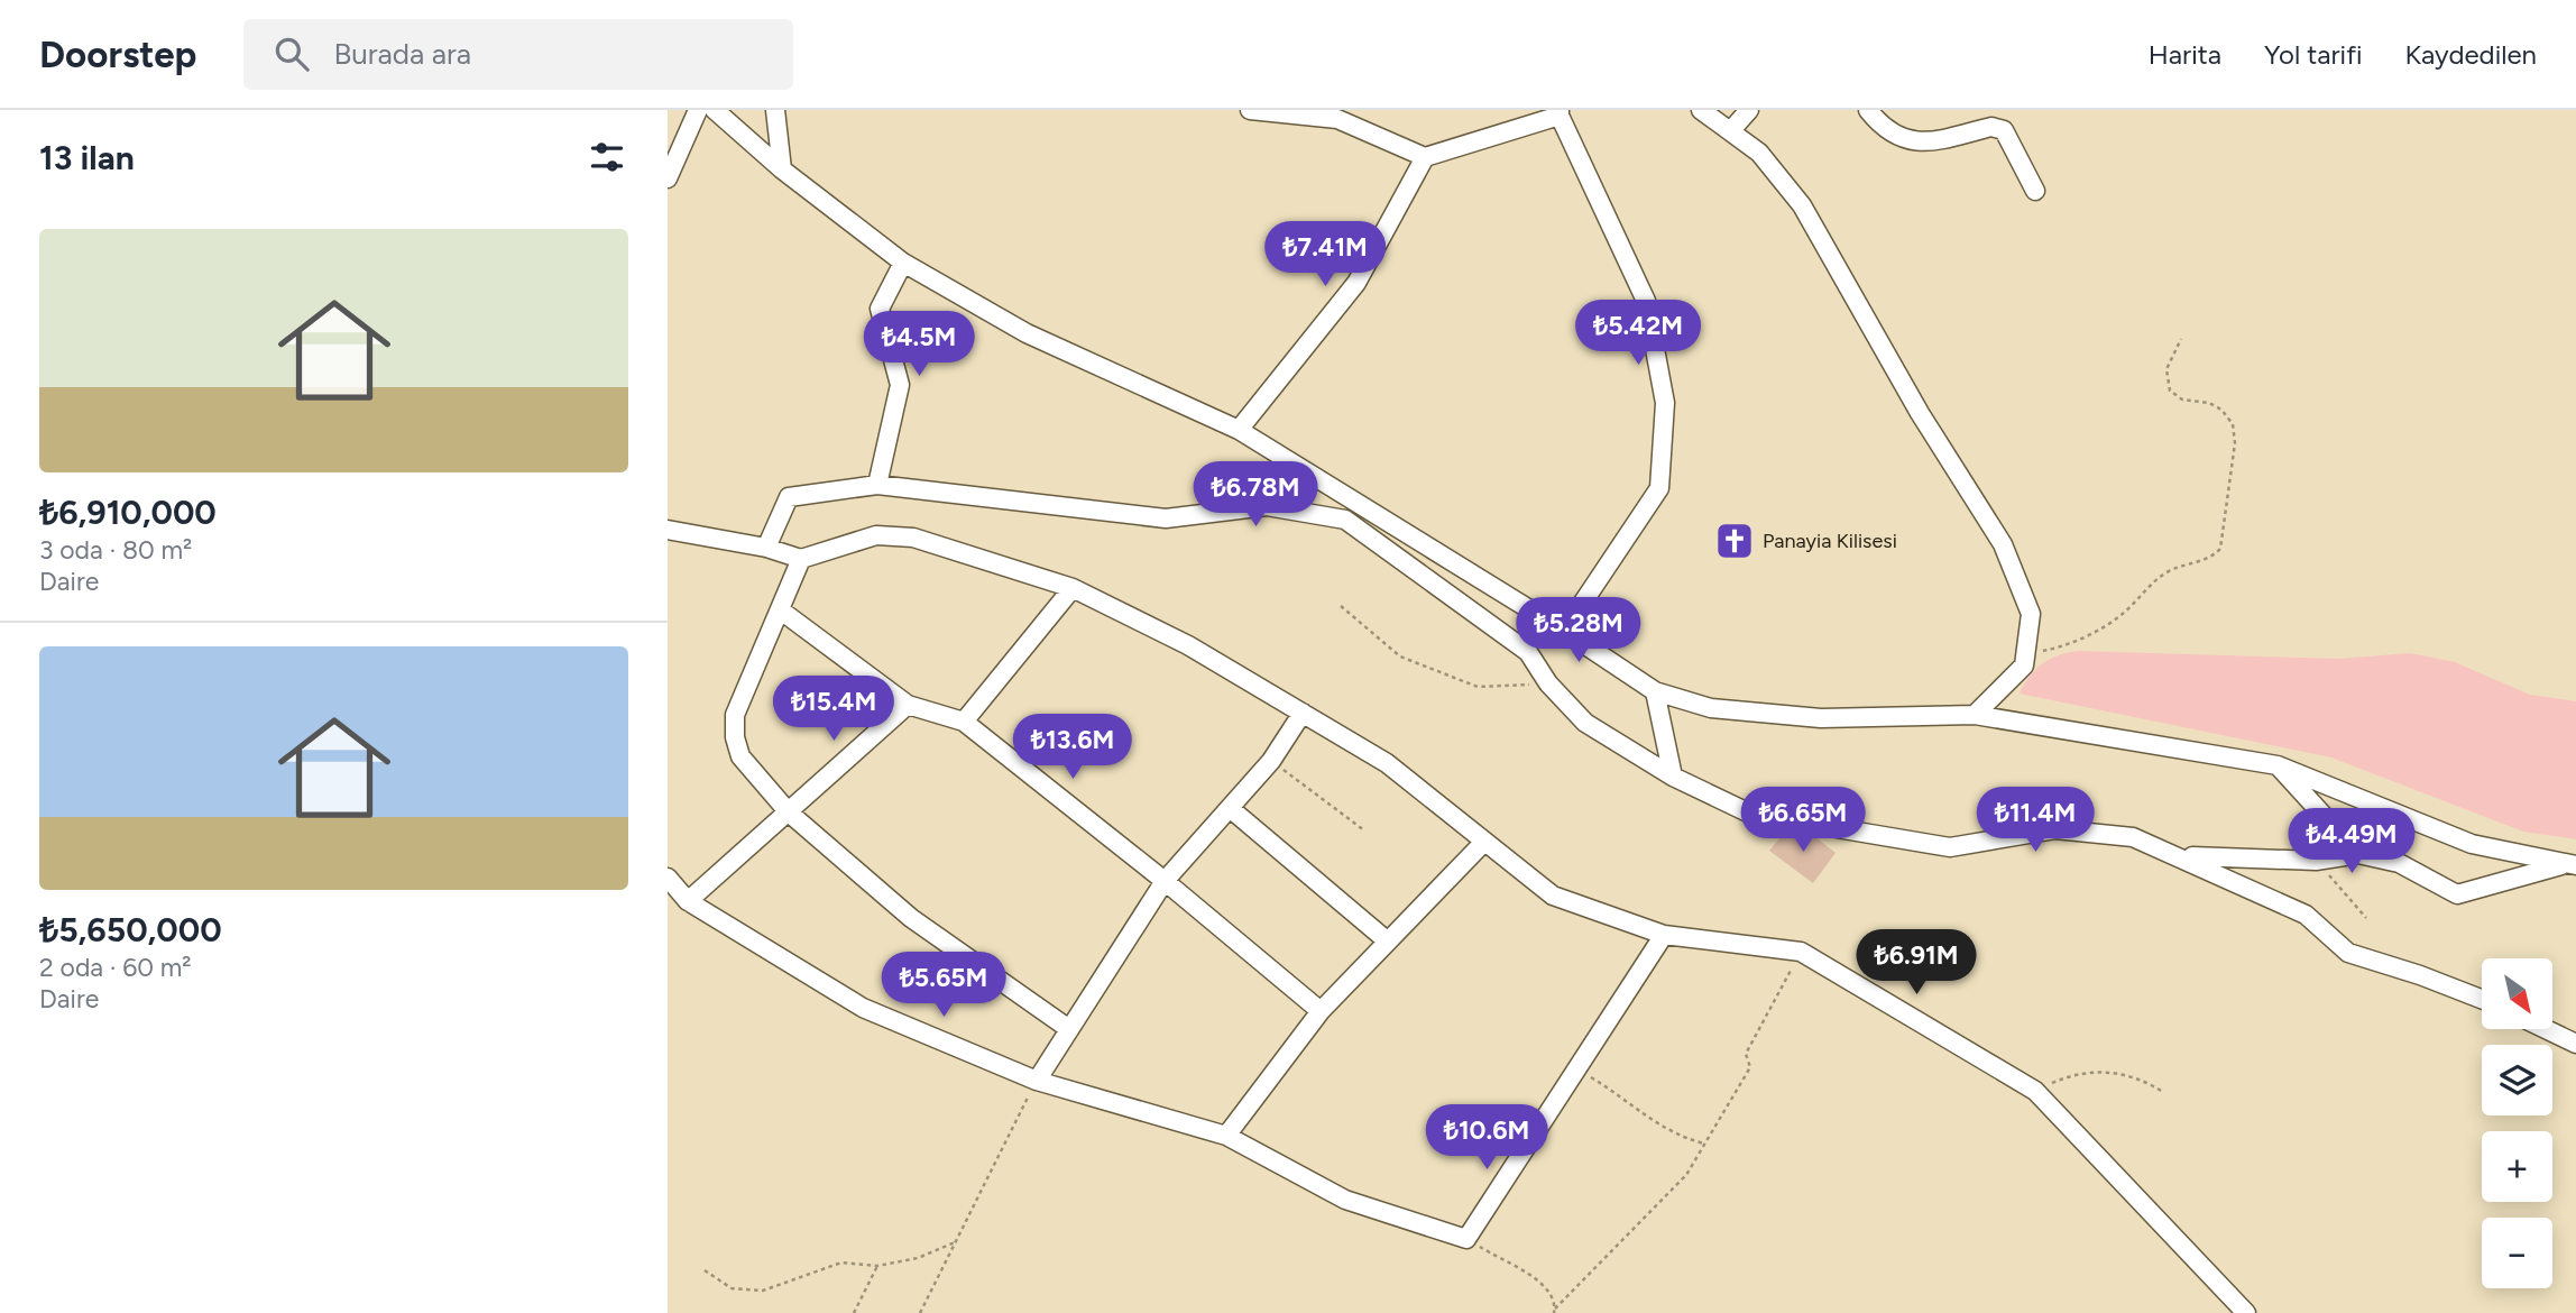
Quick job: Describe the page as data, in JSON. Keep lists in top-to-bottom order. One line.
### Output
{"places":{"church":["Panayia Kilisesi"]},"north":"bottom right","page":{"header":"Doorstep","search":"Burada ara","nav":["Harita","Yol tarifi","Kaydedilen"],"heading":"13 ilan","list":[{"name":"₺6,910,000","note":"3 oda · 80 m² · Daire"},{"name":"₺5,650,000","note":"2 oda · 60 m² · Daire"}],"price":["₺7.41M","₺5.42M","₺4.5M","₺6.78M","₺5.28M","₺15.4M","₺13.6M","₺6.65M","₺11.4M","₺4.49M","₺6.91M","₺5.65M","₺10.6M"],"map_buttons":["+","−"]}}
